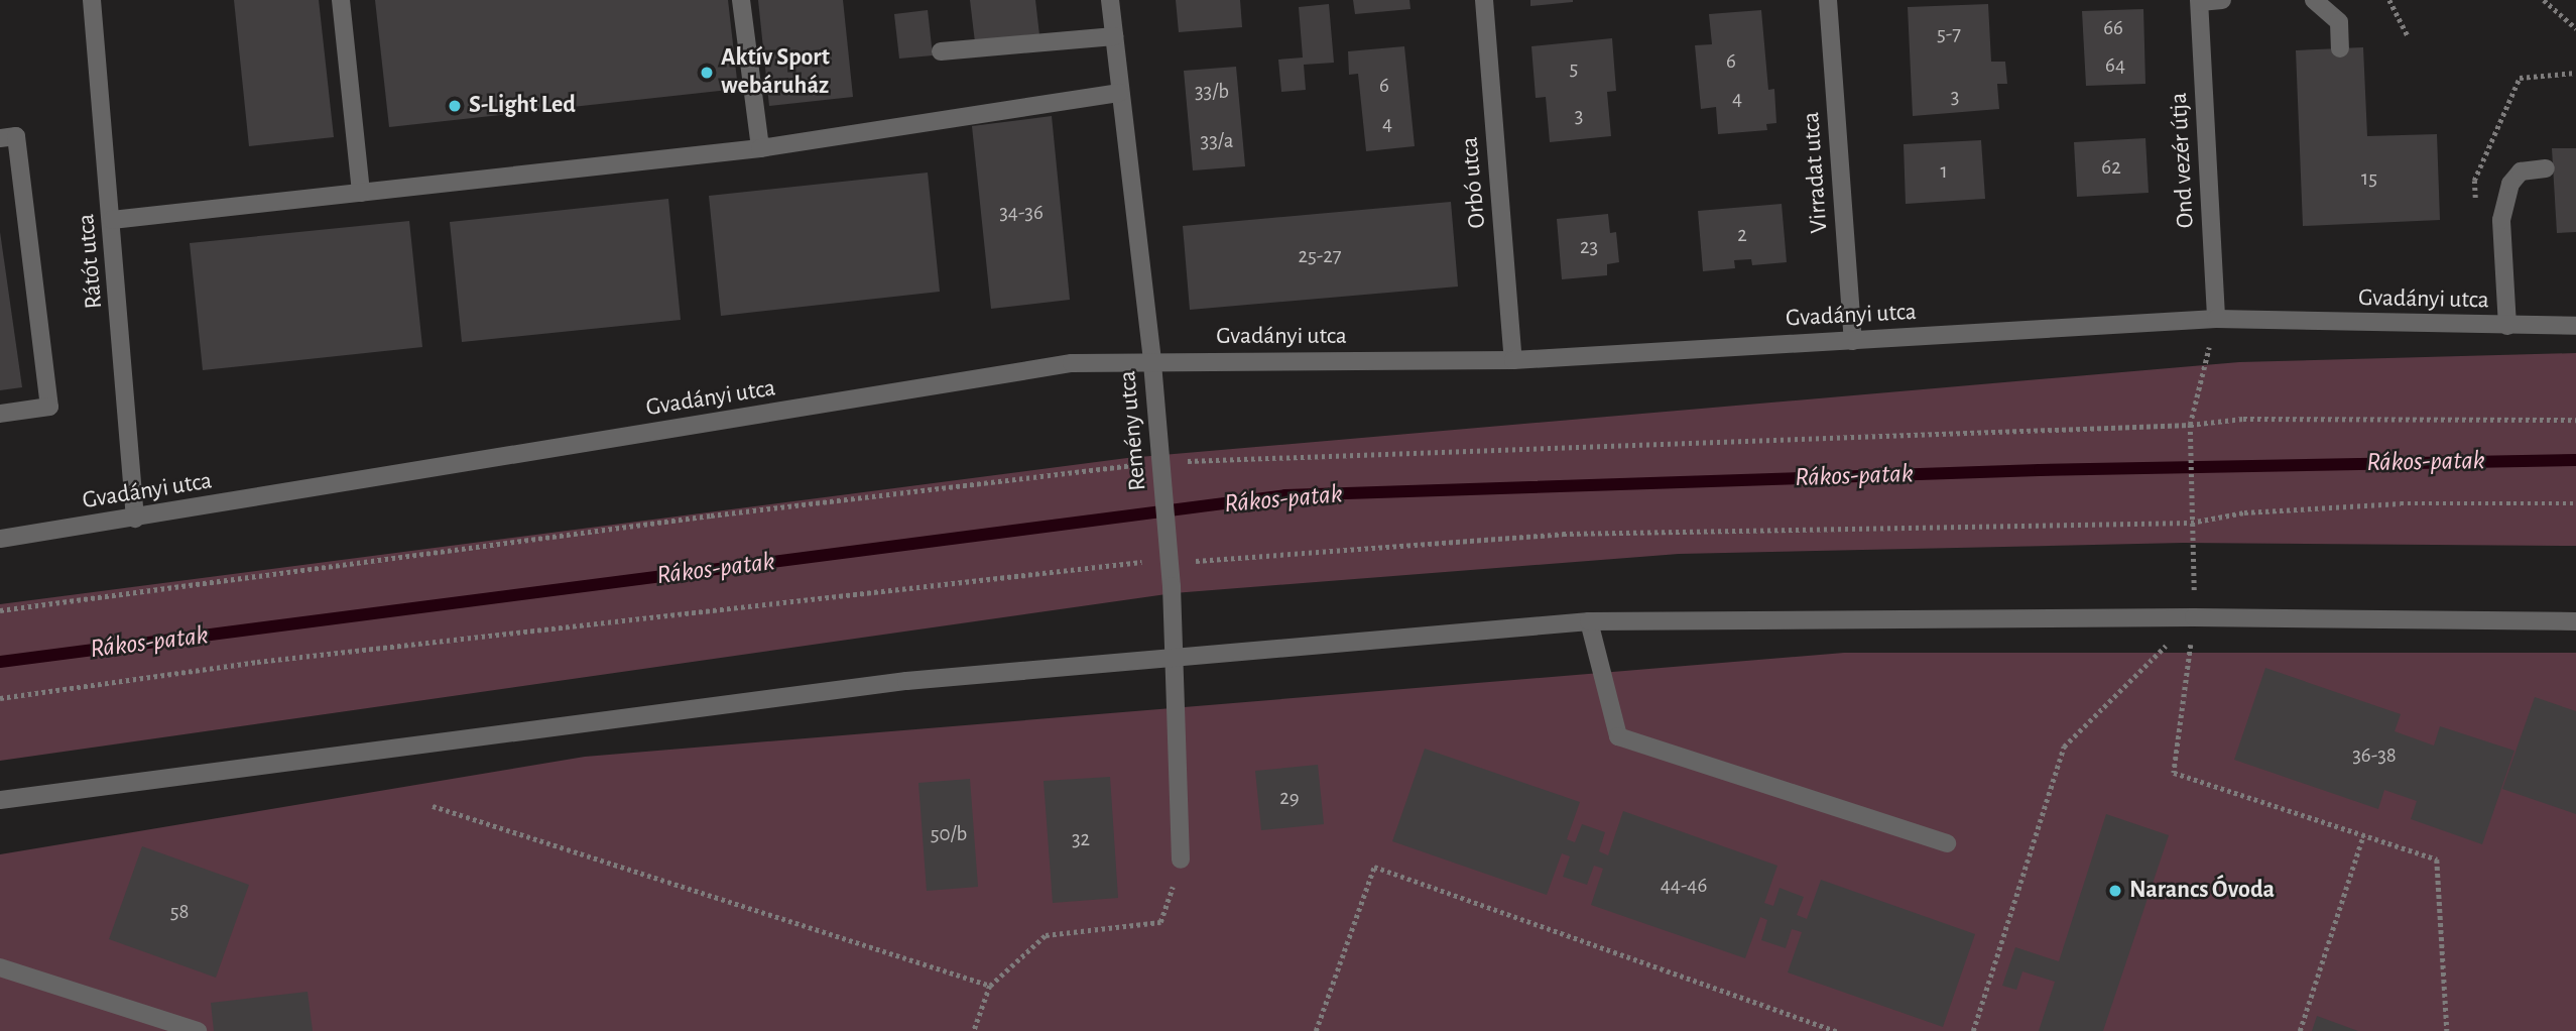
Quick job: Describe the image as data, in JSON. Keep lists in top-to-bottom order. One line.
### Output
{"streets":{"street":["Ond vezér útja","Virradat utca","Orbó utca","Rátót utca","Gvadányi utca","Remény utca"]},"crossings":[["Ond vezér útja","Gvadányi utca"],["Virradat utca","Gvadányi utca"],["Orbó utca","Gvadányi utca"],["Rátót utca","Gvadányi utca"],["Gvadányi utca","Remény utca"]],"water":["Rákos-patak"],"places":["Aktív Sport webáruház","S-Light Led","Narancs Óvoda"],"house_numbers":["66","5-7","6","64","5","6","33/b","3","4","3","4","33/a","62","1","15","34-36","2","23","25-27","36-38","29","50/b","32","44-46","58"]}
